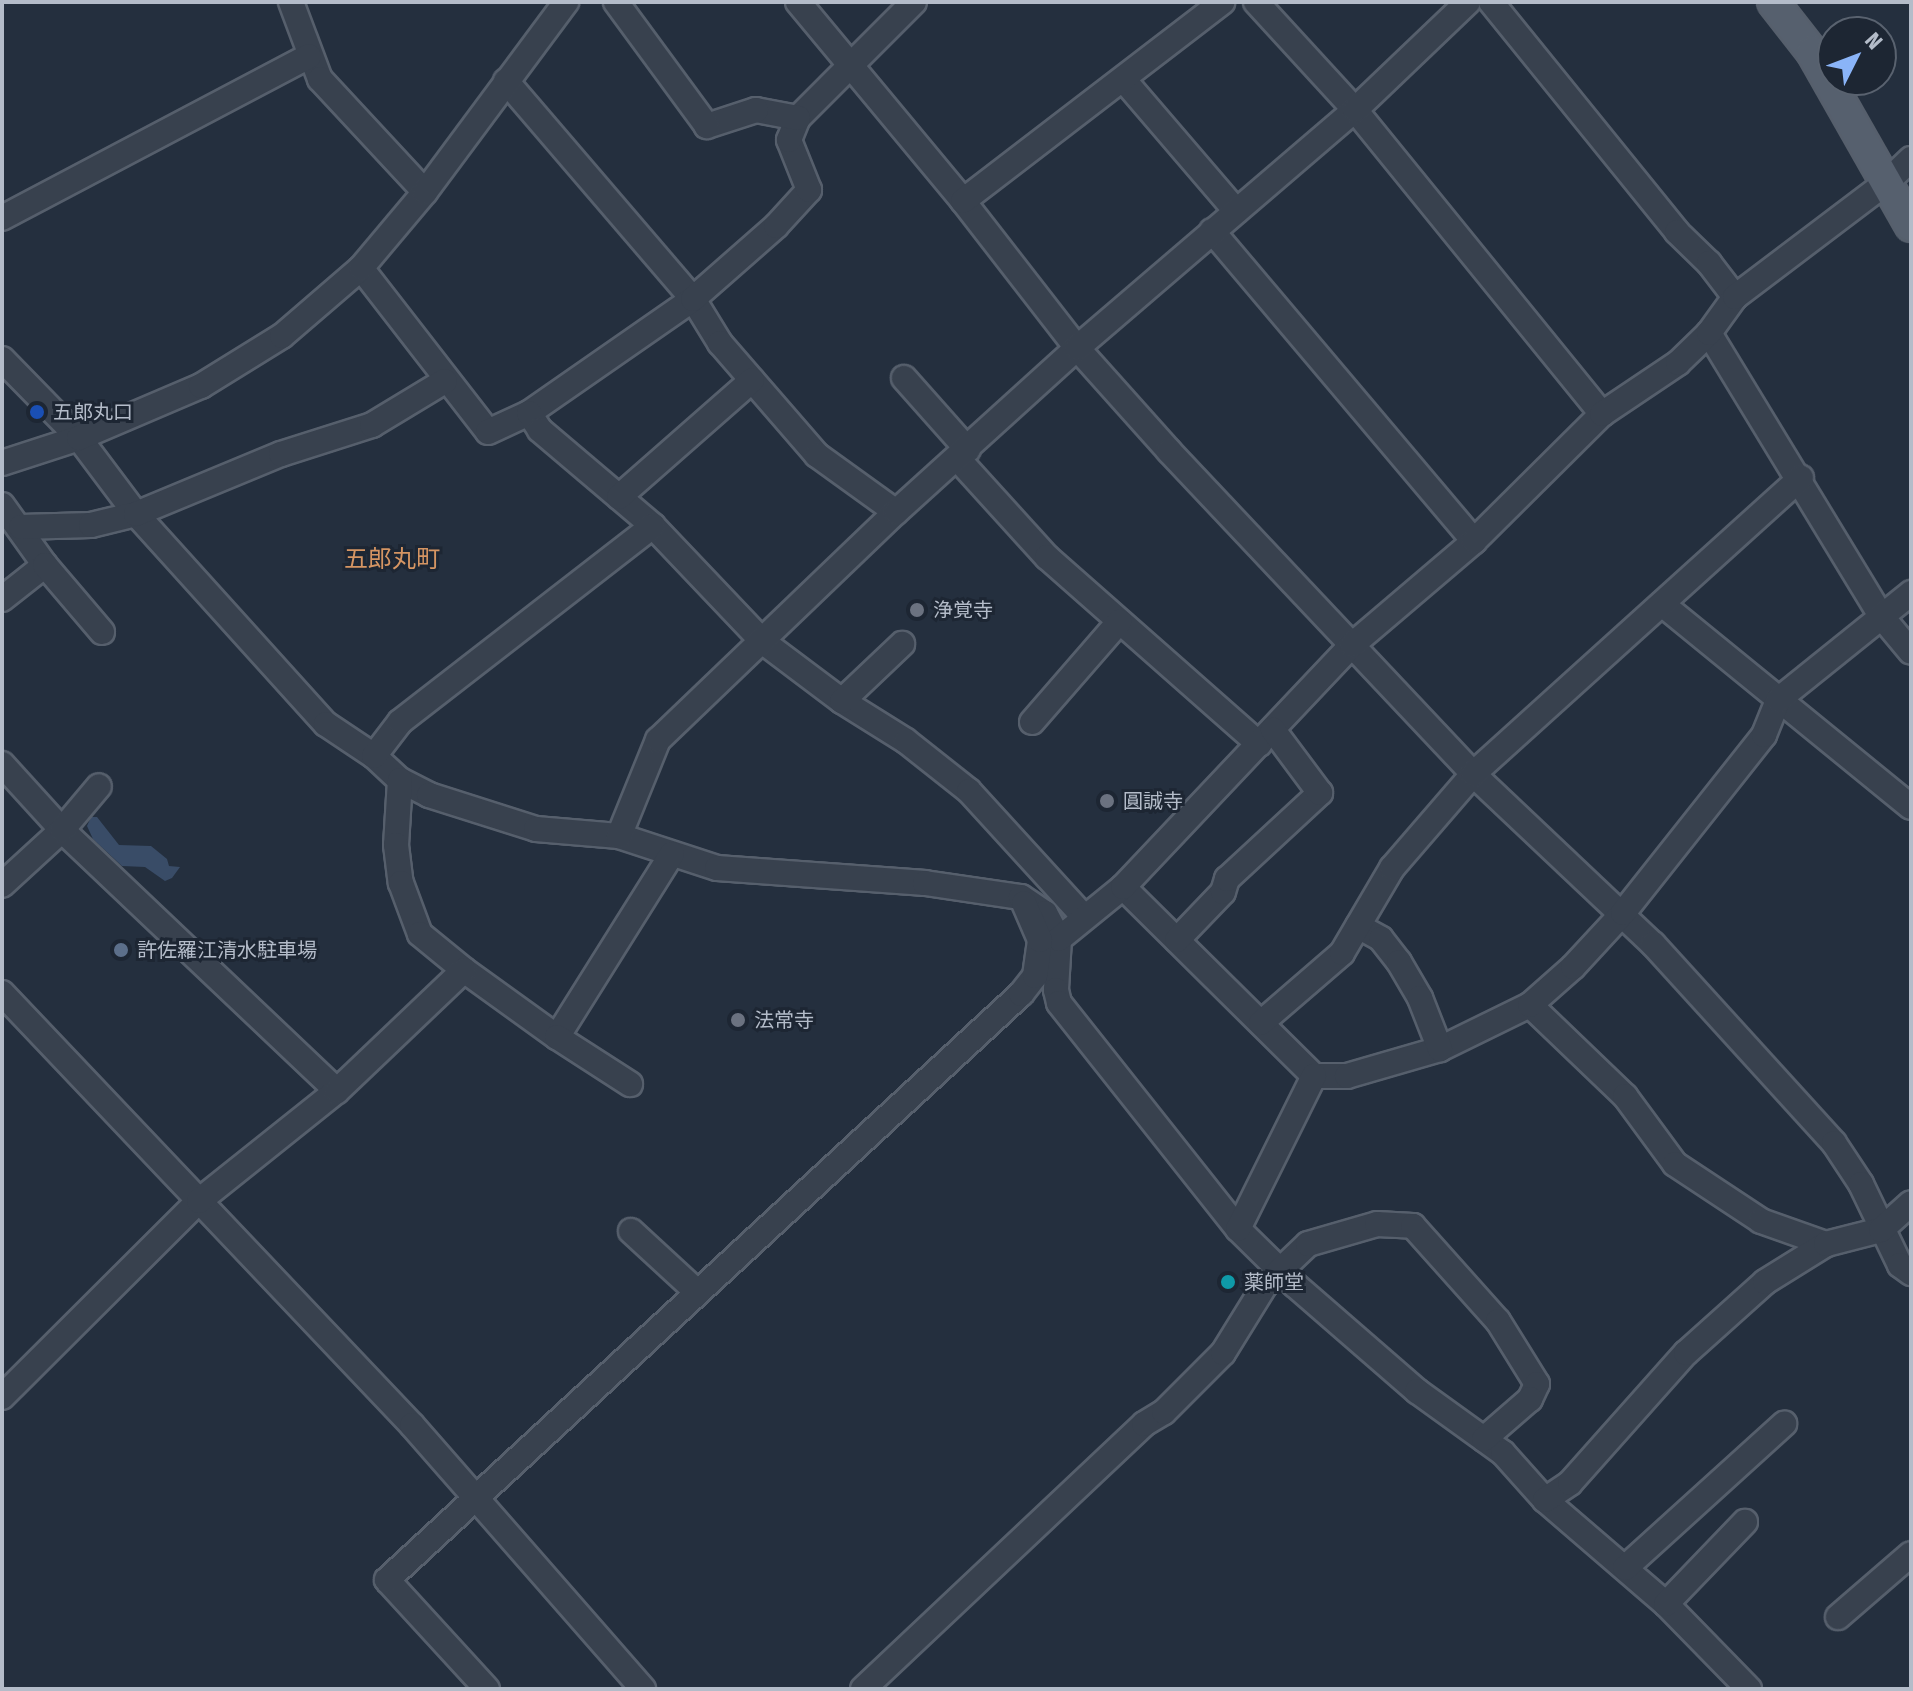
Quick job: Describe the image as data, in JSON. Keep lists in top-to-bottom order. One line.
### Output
{"districts":["五郎丸町"],"places":["五郎丸口","浄覚寺","圓誠寺","許佐羅江清水駐車場","法常寺","薬師堂"],"north":"top right"}
